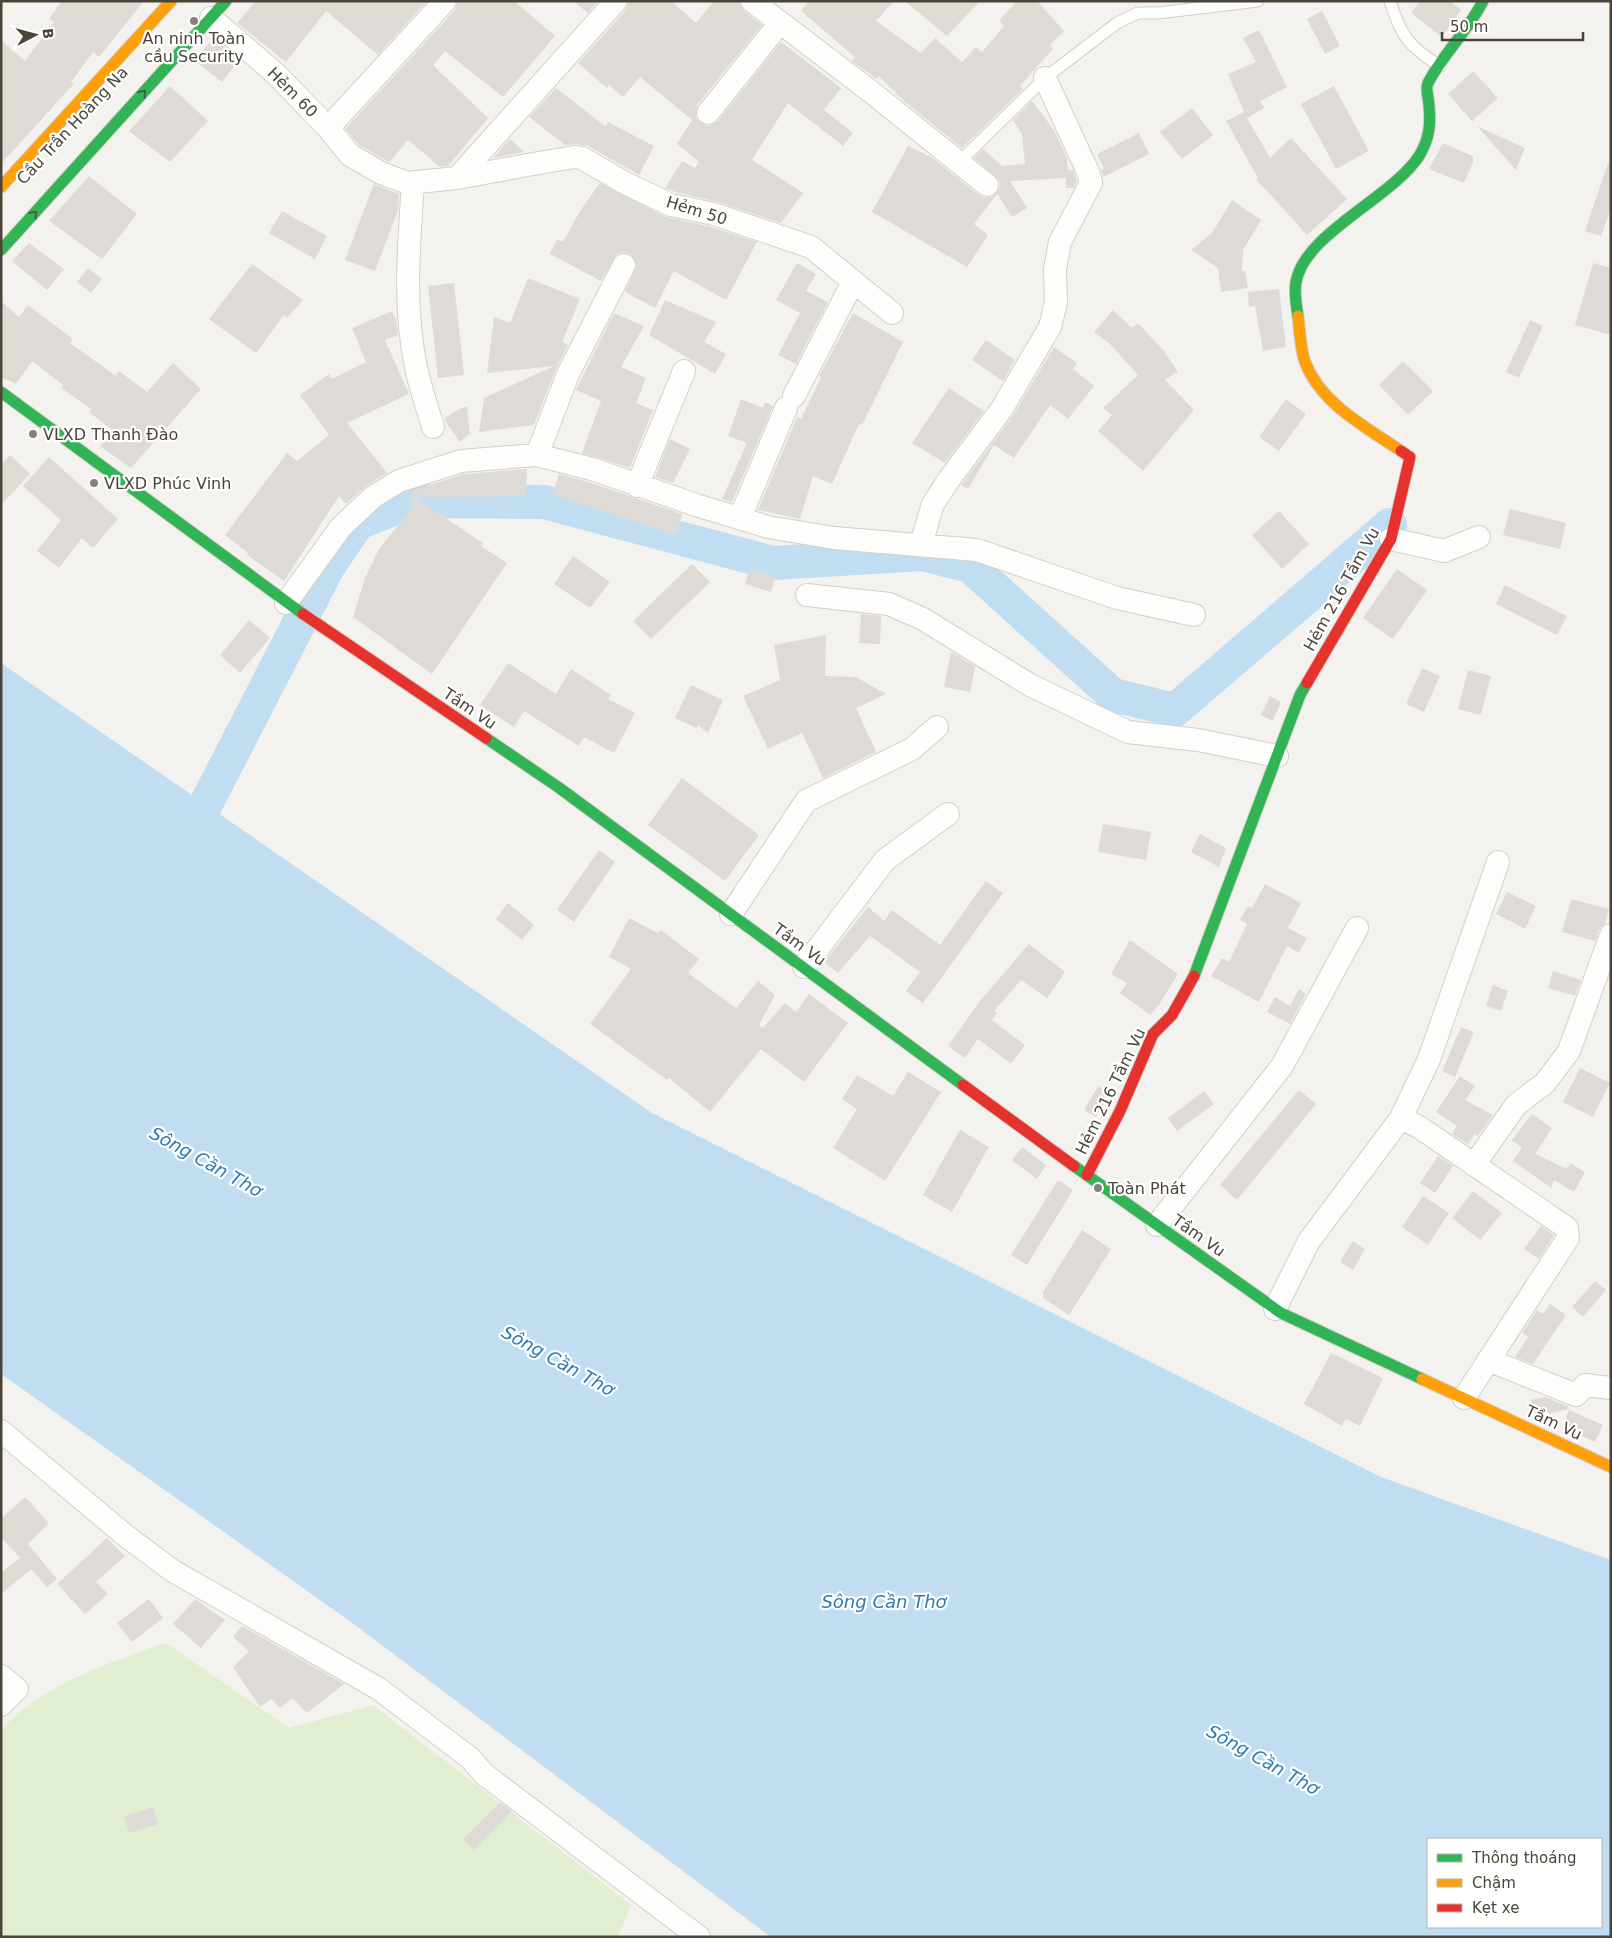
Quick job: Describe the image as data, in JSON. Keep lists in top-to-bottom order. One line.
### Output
{"streets":{"street":["Hẻm 60","Cầu Trần Hoàng Na","Hẻm 50","Hẻm 216 Tầm Vu","Tầm Vu"]},"crossings":[["Hẻm 60","Hẻm 50"],["Hẻm 216 Tầm Vu","Tầm Vu"]],"water":["Sông Cần Thơ"],"places":["An ninh Toàn cầu Security","VLXD Thanh Đào","VLXD Phúc Vinh","Toàn Phát"],"legend":["Thông thoáng","Chậm","Kẹt xe"],"scale_bar":"50 m","north":"right"}
